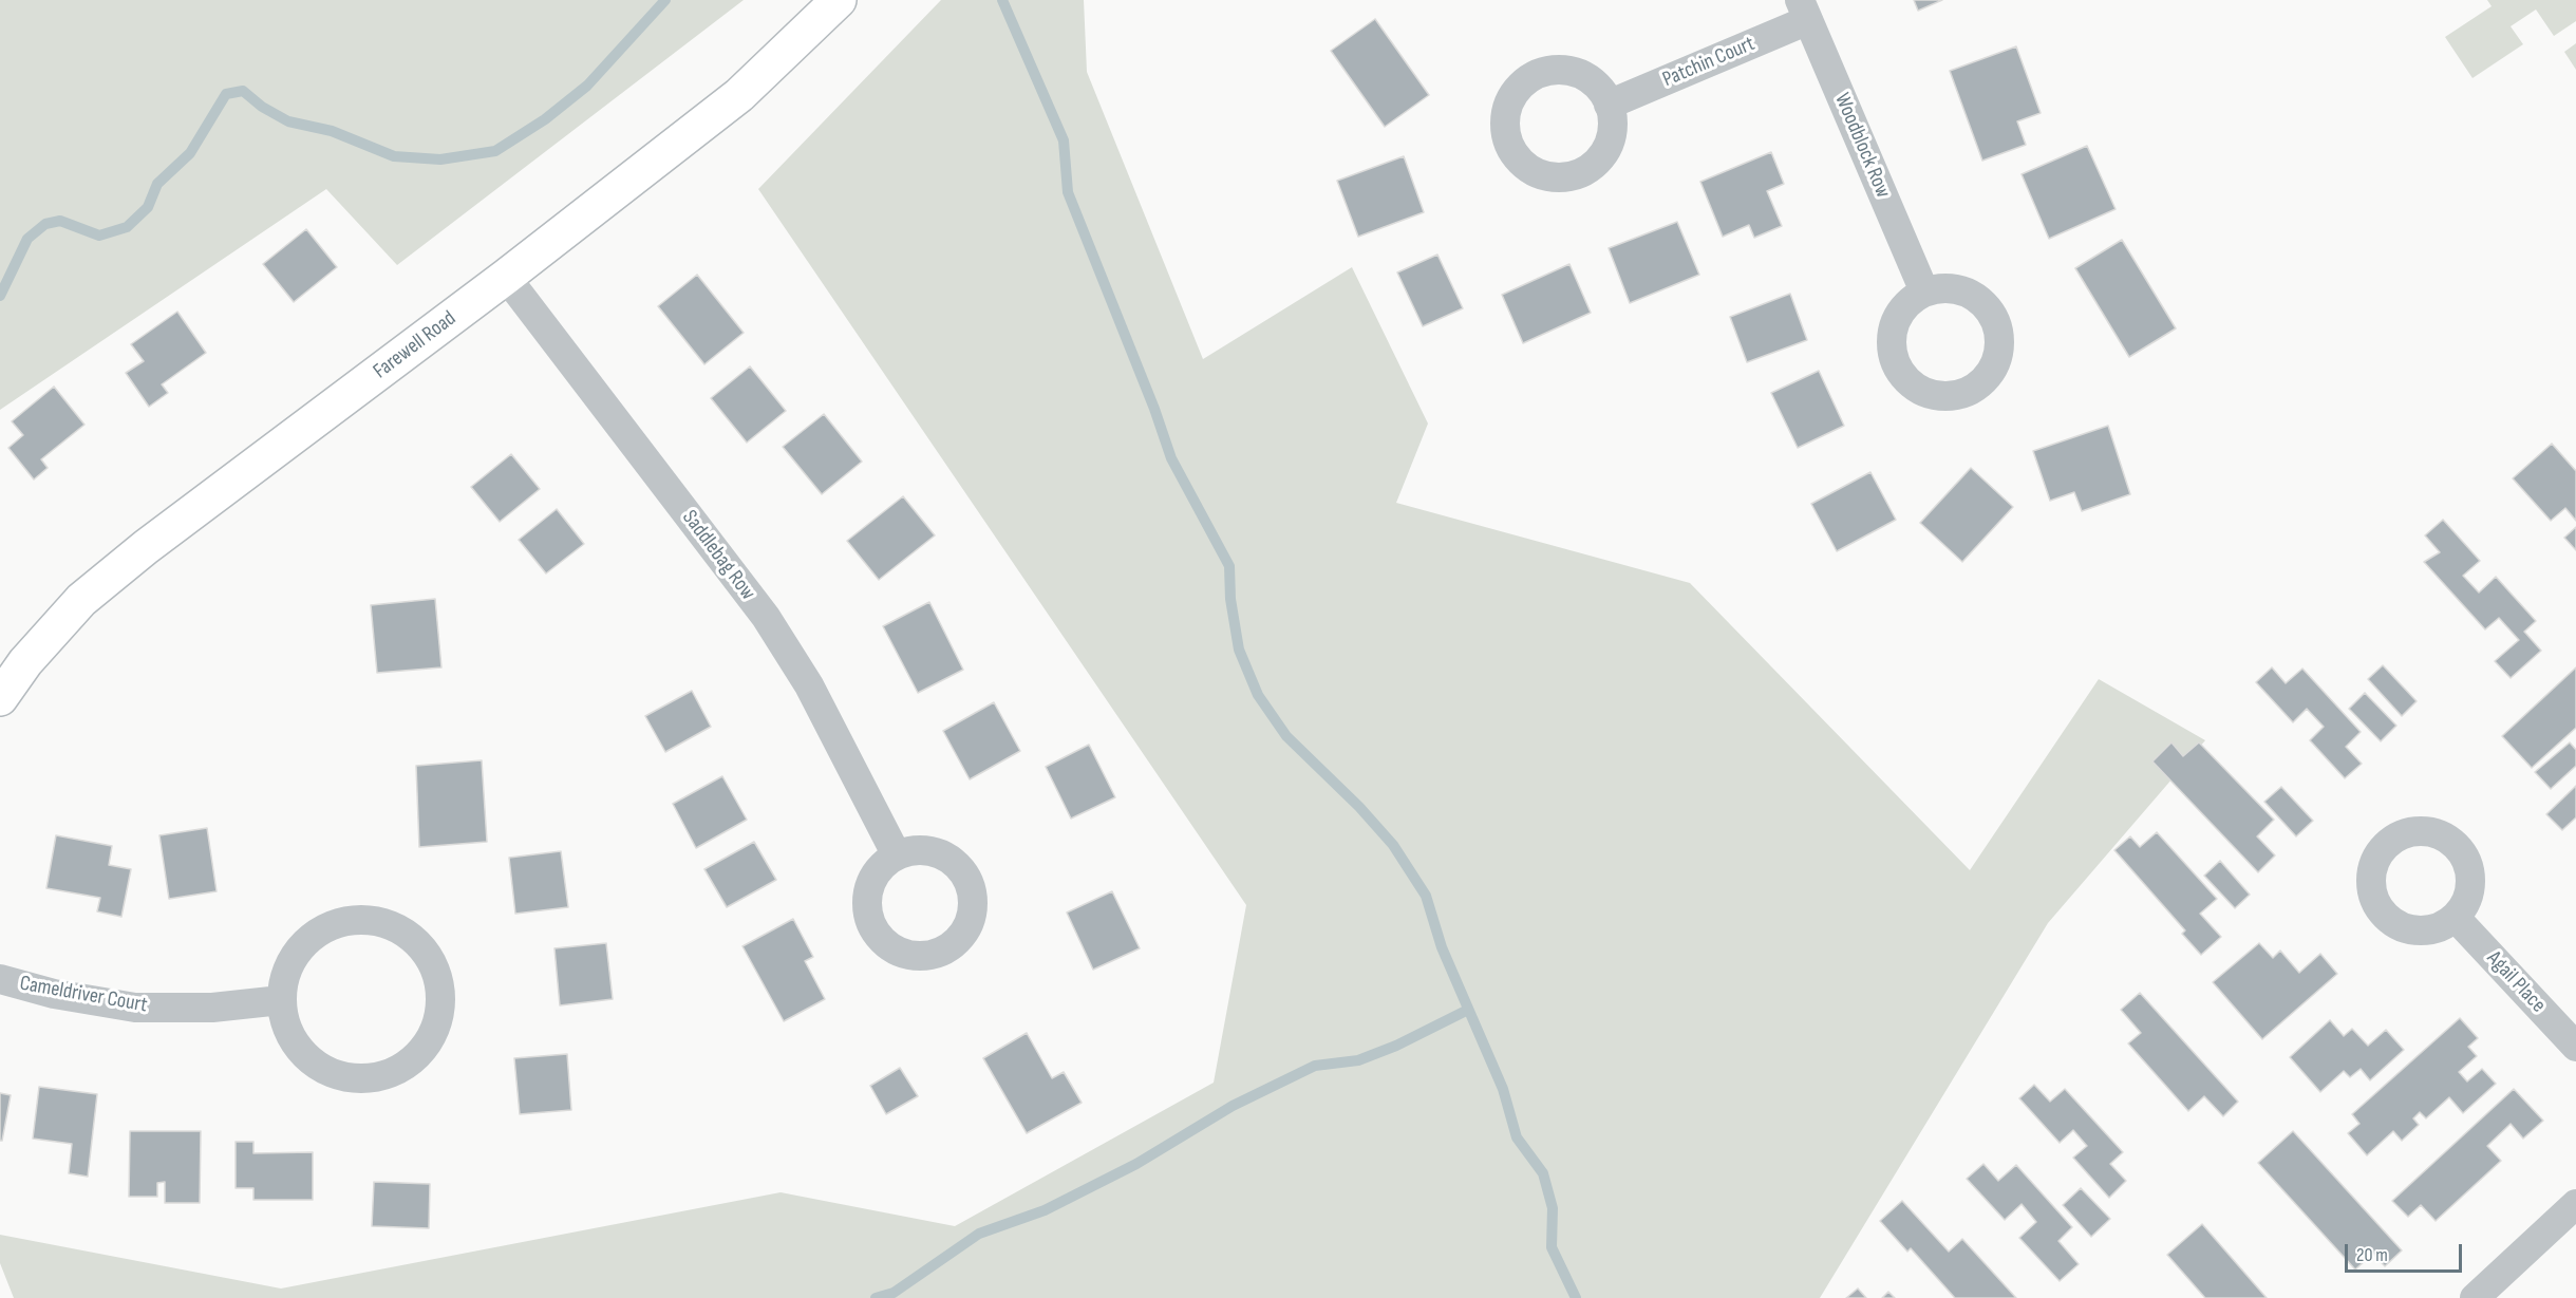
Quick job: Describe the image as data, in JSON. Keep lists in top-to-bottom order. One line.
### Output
{"streets":{"street":["Patchin Court","Woodblock Row","Farewell Road","Saddlebag Row","Agail Place","Cameldriver Court"]},"crossings":[["Patchin Court","Woodblock Row"],["Farewell Road","Saddlebag Row"]],"scale_bar":"20 m"}
